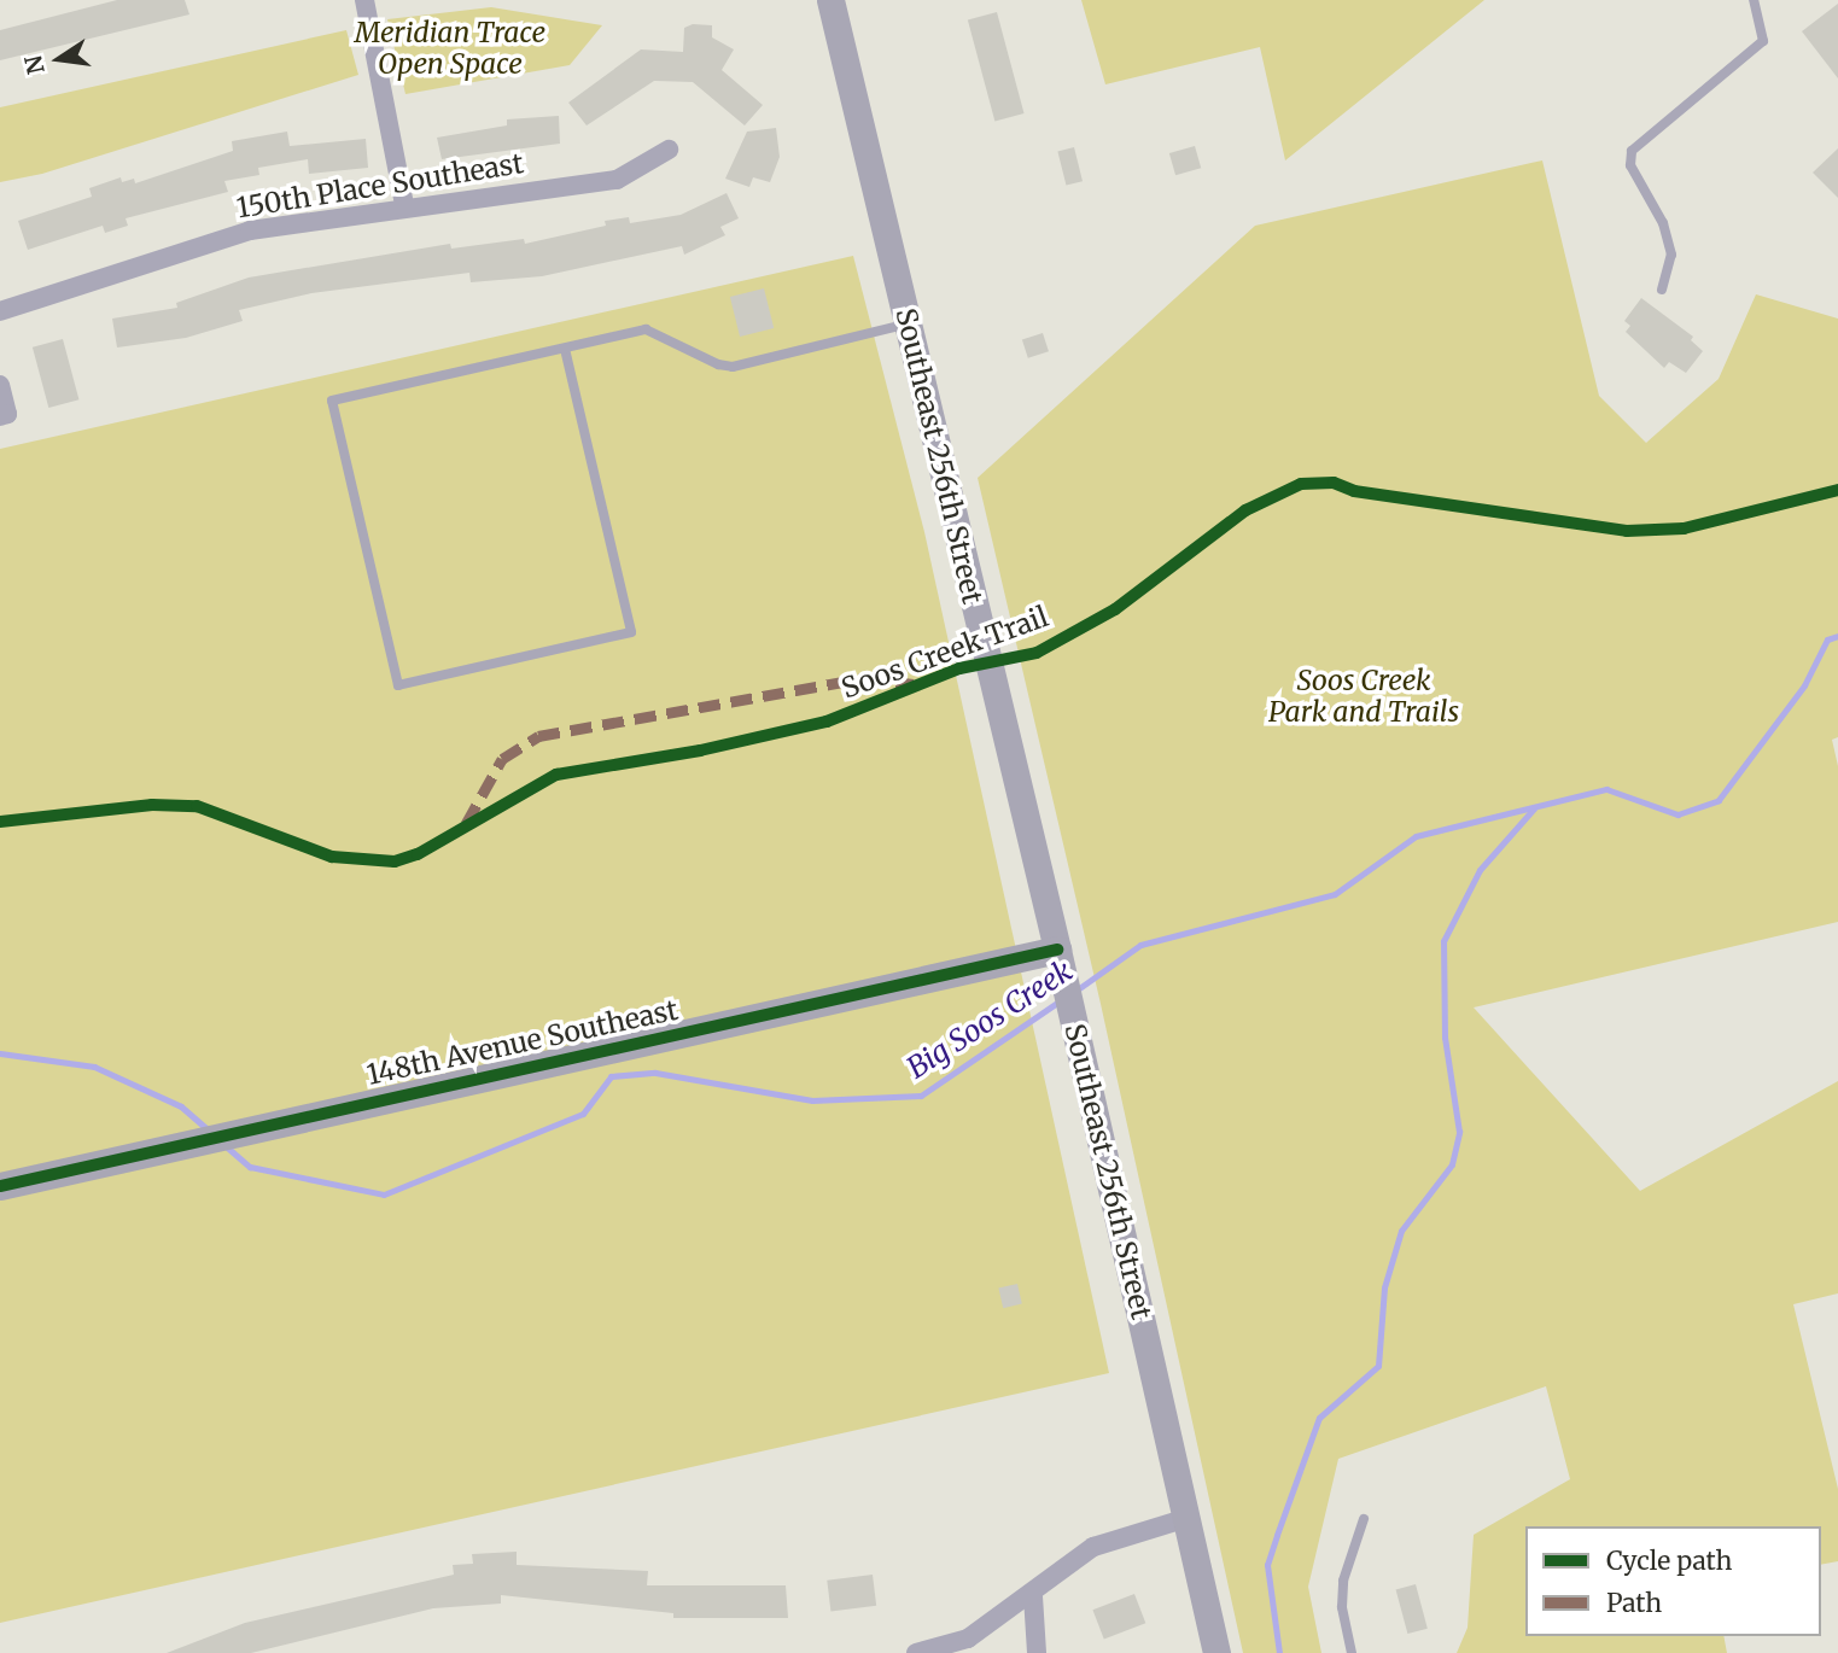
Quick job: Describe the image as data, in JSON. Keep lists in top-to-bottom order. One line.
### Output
{"streets":{"main road":["Southeast 256th Street","148th Avenue Southeast"],"street":["150th Place Southeast"],"cycle path":["Soos Creek Trail"]},"crossings":[["Southeast 256th Street","148th Avenue Southeast"]],"water":["Big Soos Creek"],"parks":["Meridian Trace Open Space","Soos Creek Park and Trails"],"legend":["Cycle path","Path"],"north":"left"}
